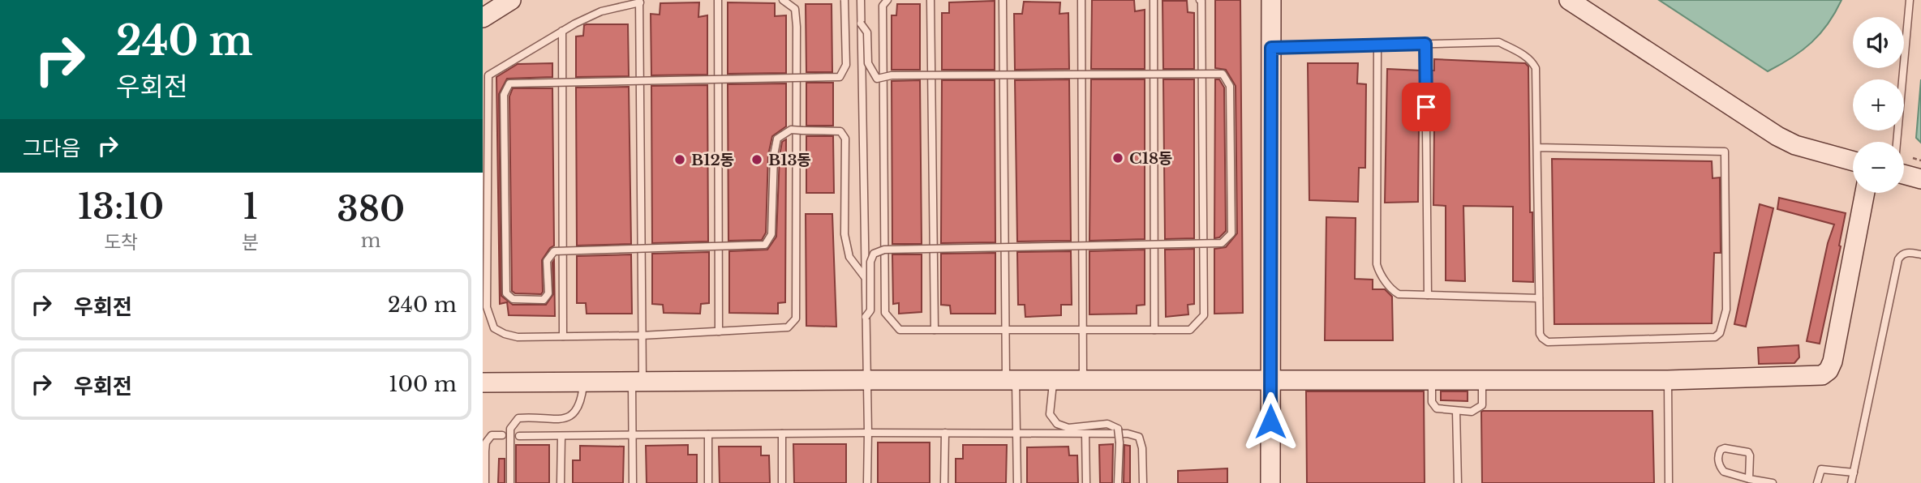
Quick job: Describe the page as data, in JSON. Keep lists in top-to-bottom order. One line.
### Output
{"places":["C18동","B12동","B13동"],"page":{"turn":["240 m","우회전"],"map_buttons":["+","−"],"then":"그다음","eta":["13:10","도착","1","분","380","m"],"list":[{"name":"우회전","value":"240 m"},{"name":"우회전","value":"100 m"}]}}
